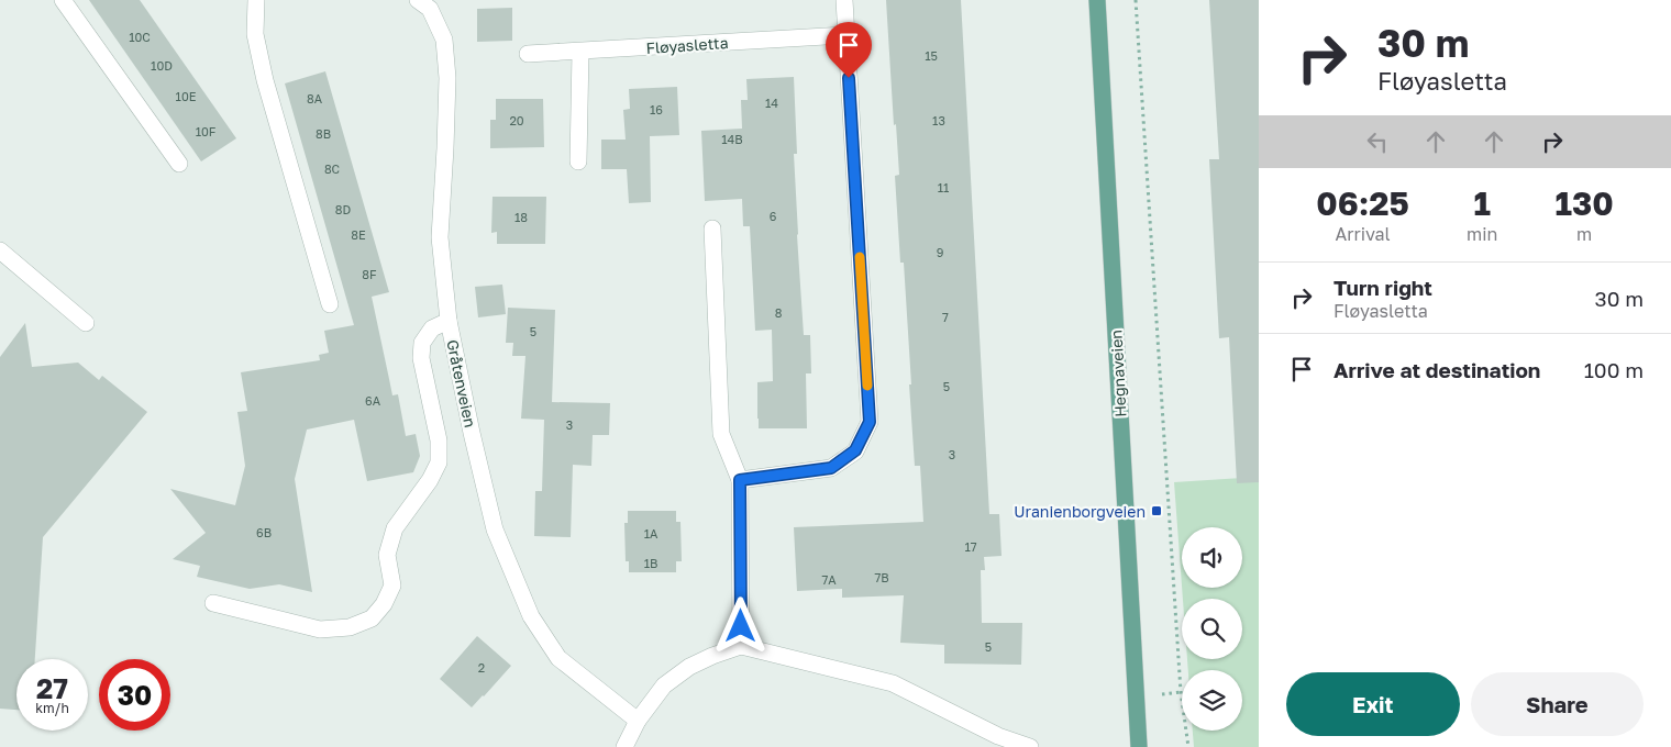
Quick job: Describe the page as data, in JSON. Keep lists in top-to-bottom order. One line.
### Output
{"streets":{"main road":["Hegnaveien"],"street":["Fløyasletta","Gråtenveien"]},"places":{"transit":["Uranienborgveien"]},"house_numbers":["10C","15","10D","10E","8A","14","16","20","13","10F","8B","14B","8C","11","8D","6","18","8E","9","8F","8","7","5","5","6A","3","3","6B","1A","17","1B","7B","7A","5","2"],"page":{"turn":["30 m","Fløyasletta"],"eta":["06:25","Arrival","1","min","130","m"],"list":[{"name":"Turn right","note":"Fløyasletta","value":"30 m"},{"name":"Arrive at destination","value":"100 m"}],"speed":"27 km/h","limit":"30","buttons":["Exit","Share"]}}
